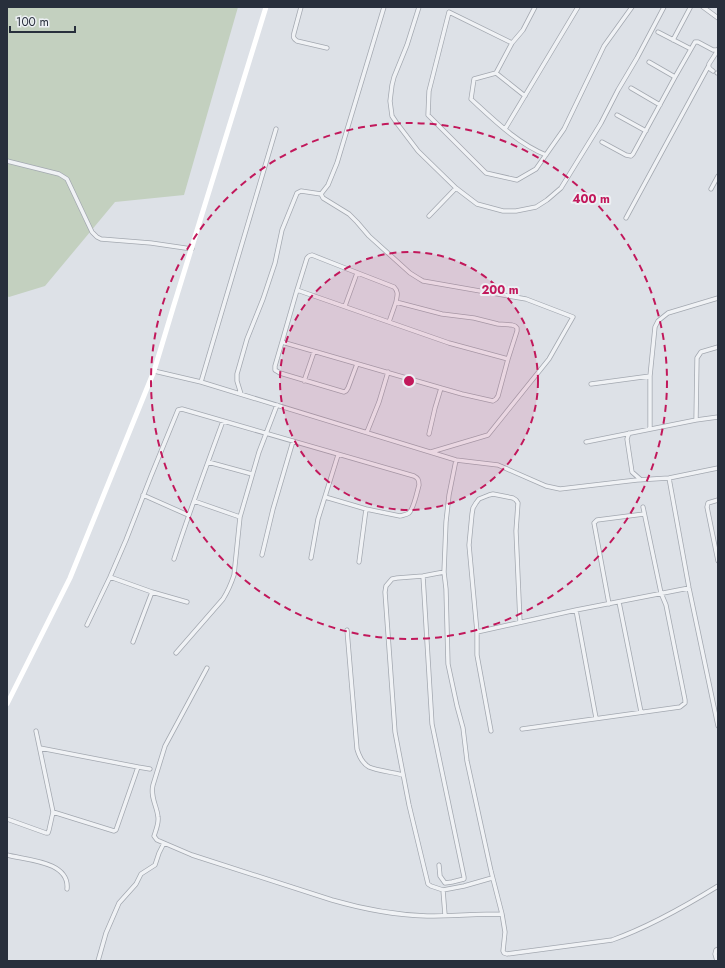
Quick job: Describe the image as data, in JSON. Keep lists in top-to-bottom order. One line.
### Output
{"scale_bar":"100 m","rings":["400 m","200 m"]}
